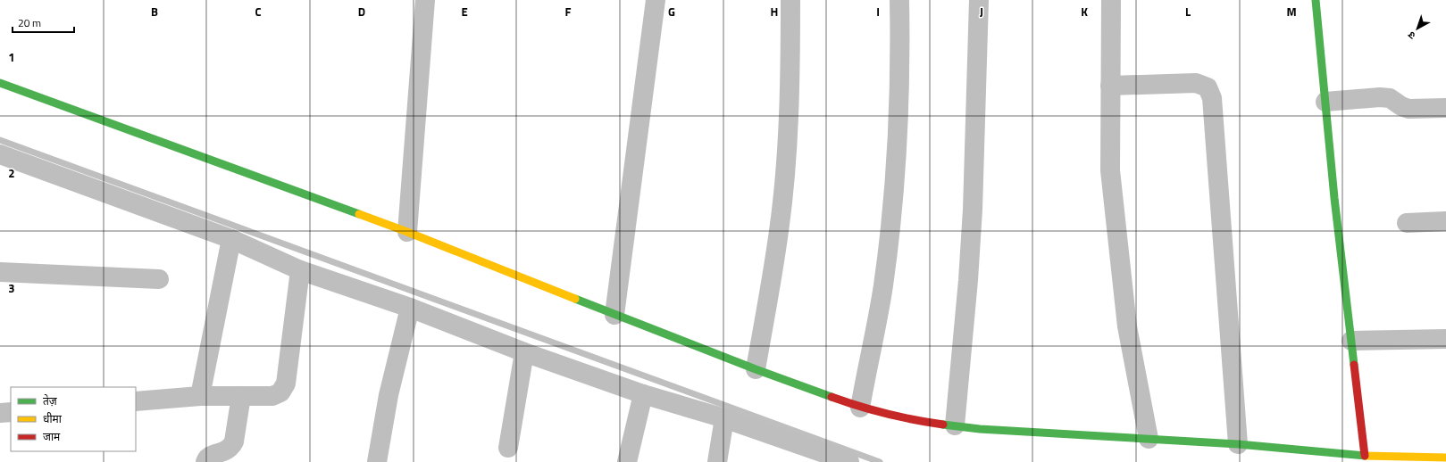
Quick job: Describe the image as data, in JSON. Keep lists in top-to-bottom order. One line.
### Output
{"legend":["तेज़","धीमा","जाम"],"scale_bar":"20 m","north":"bottom left","grid":{"columns":["B","C","D","E","F","G","H","I","J","K","L","M"],"rows":["1","2","3"]}}
